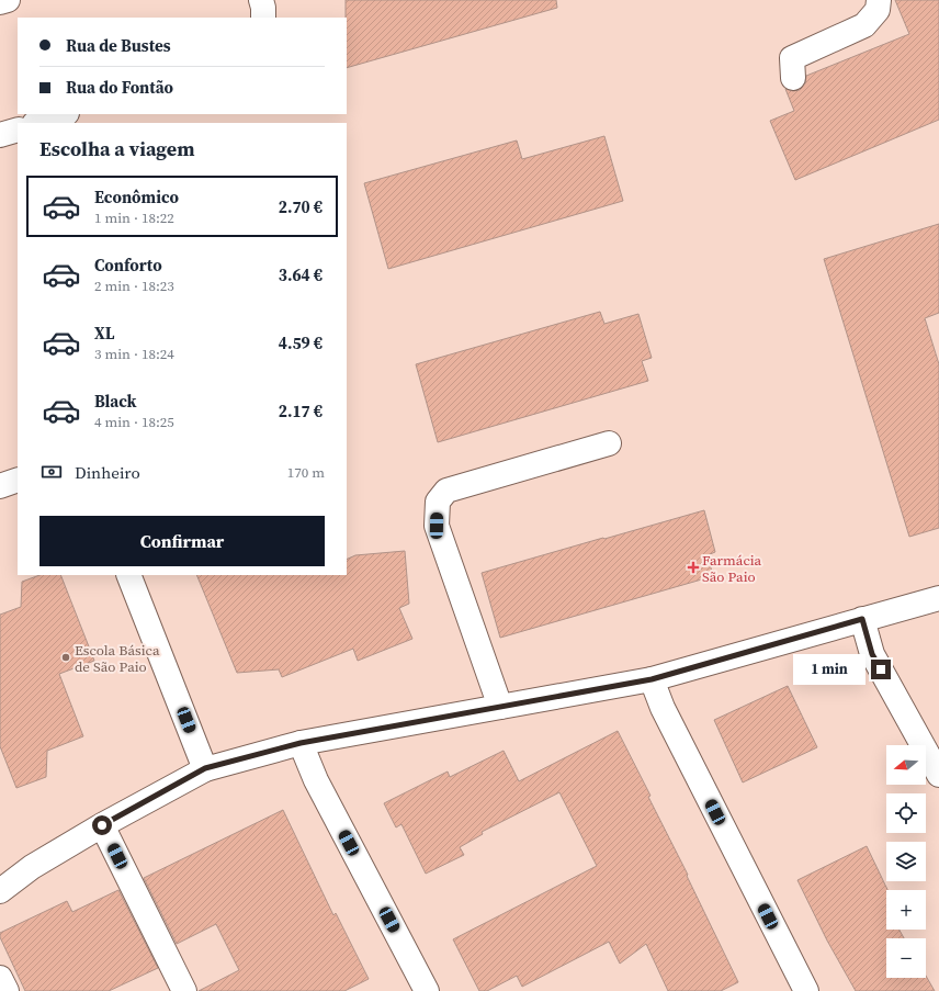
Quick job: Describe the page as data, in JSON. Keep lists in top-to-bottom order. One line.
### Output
{"places":{"health":["Farmácia São Paio"],"other":["Escola Básica de São Paio"]},"north":"left","page":{"banner":["Rua de Bustes","Rua do Fontão"],"heading":"Escolha a viagem","list":[{"name":"Econômico","note":"1 min · 18:22","value":"2.70 €"},{"name":"Conforto","note":"2 min · 18:23","value":"3.64 €"},{"name":"XL","note":"3 min · 18:24","value":"4.59 €"},{"name":"Black","note":"4 min · 18:25","value":"2.17 €"}],"pay":["Dinheiro","170 m"],"buttons":"Confirmar","bubble":"1 min","map_buttons":["+","−"]}}
